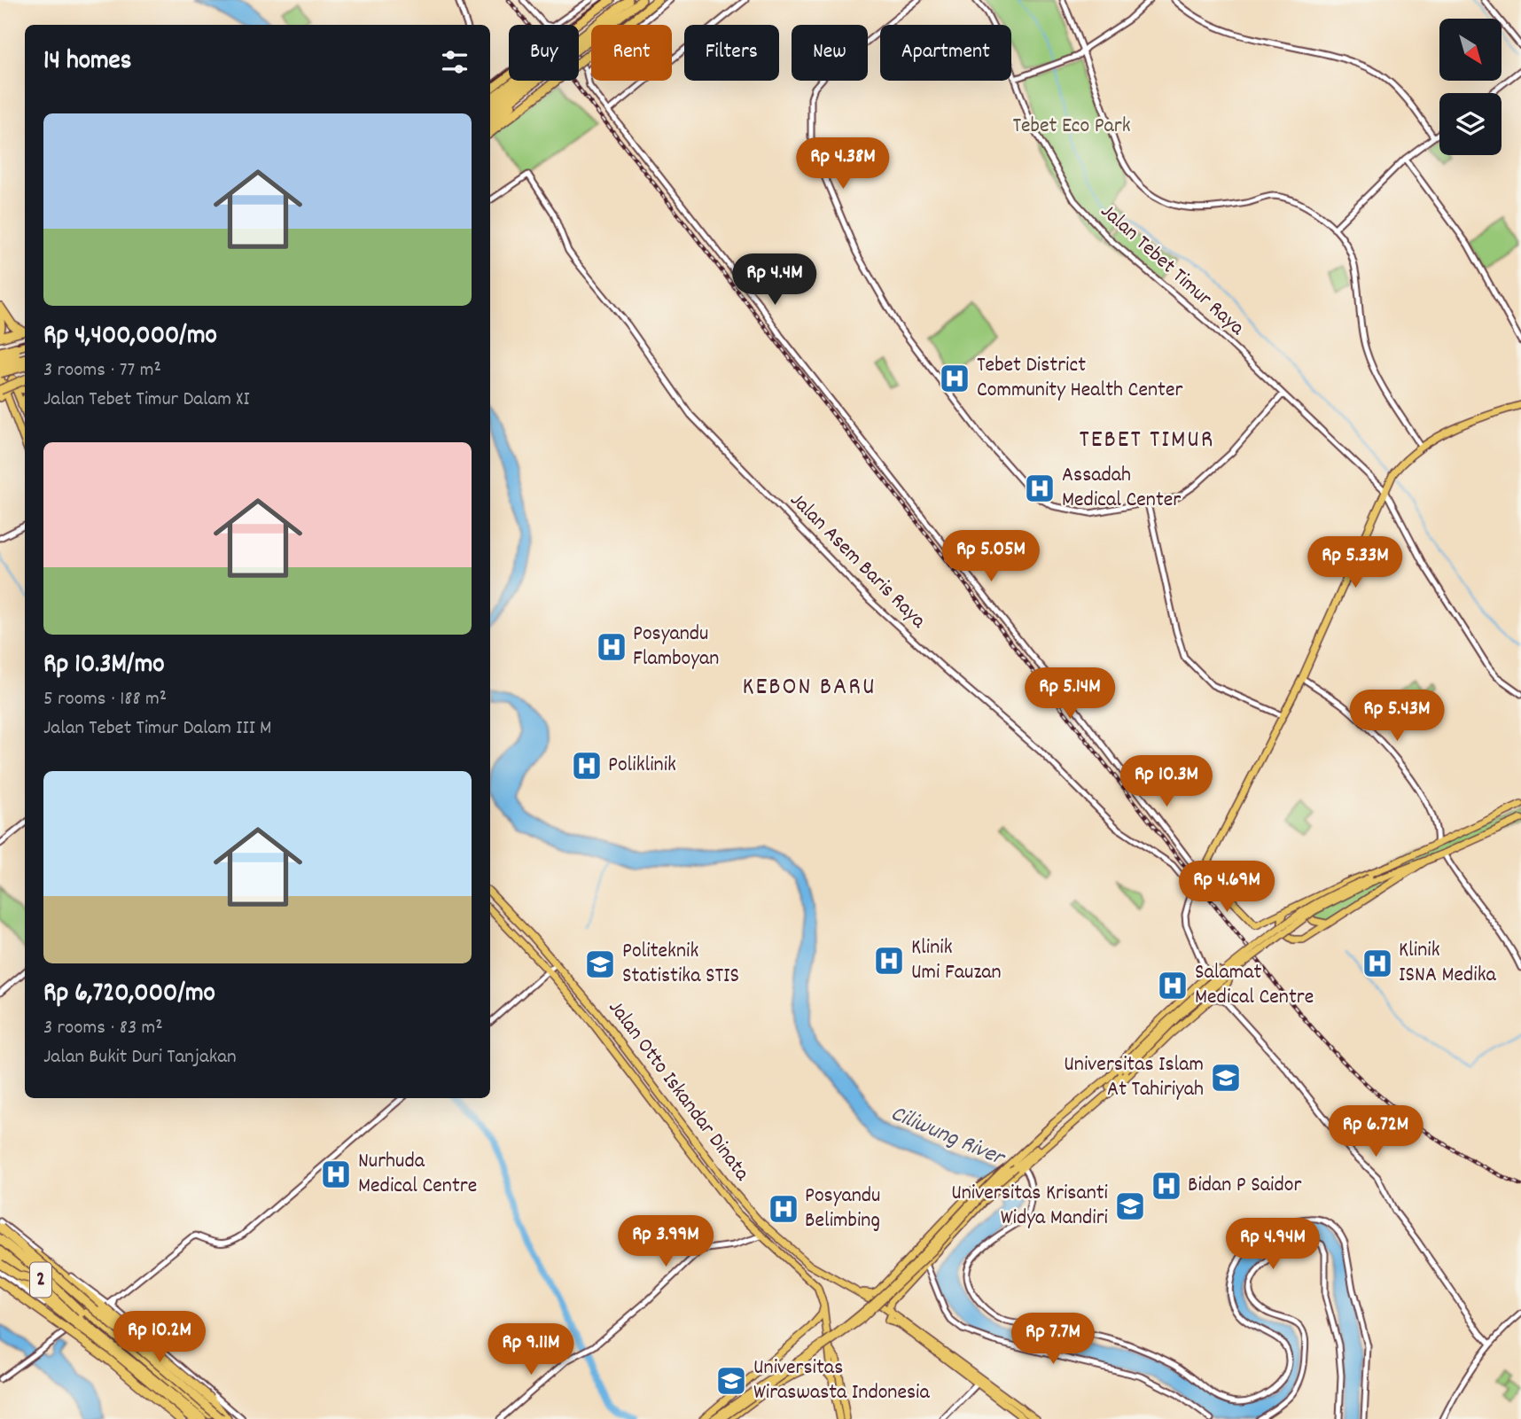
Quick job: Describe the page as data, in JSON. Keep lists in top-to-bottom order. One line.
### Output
{"streets":{"highway":["2"],"main road":["Jalan Otto Iskandar Dinata"],"street":["Jalan Tebet Timur Raya","Jalan Asem Baris Raya"]},"districts":["TEBET TIMUR","KEBON BARU"],"water":["Ciliwung River"],"parks":["Tebet Eco Park"],"places":{"hospital":["Tebet District Community Health Center","Assadah Medical Center","Posyandu Flamboyan","Poliklinik","Klinik Umi Fauzan","Klinik ISNA Medika","Salamat Medical Centre","Nurhuda Medical Centre","Bidan P Saidor","Posyandu Belimbing"],"school or university":["Politeknik Statistika STIS","Universitas Islam At Tahiriyah","Universitas Krisanti Widya Mandiri","Universitas Wiraswasta Indonesia"]},"north":"bottom right","page":{"chip":["Buy","Rent","Filters","New","Apartment"],"heading":"14 homes","list":[{"name":"Rp 4,400,000/mo","note":"3 rooms · 77 m² · Jalan Tebet Timur Dalam XI"},{"name":"Rp 10.3M/mo","note":"5 rooms · 188 m² · Jalan Tebet Timur Dalam III M"},{"name":"Rp 6,720,000/mo","note":"3 rooms · 83 m² · Jalan Bukit Duri Tanjakan"}],"price":["Rp 4.38M","Rp 4.4M","Rp 5.05M","Rp 5.33M","Rp 5.14M","Rp 5.43M","Rp 10.3M","Rp 4.69M","Rp 6.72M","Rp 3.99M","Rp 4.94M","Rp 10.2M","Rp 7.7M","Rp 9.11M"]}}
